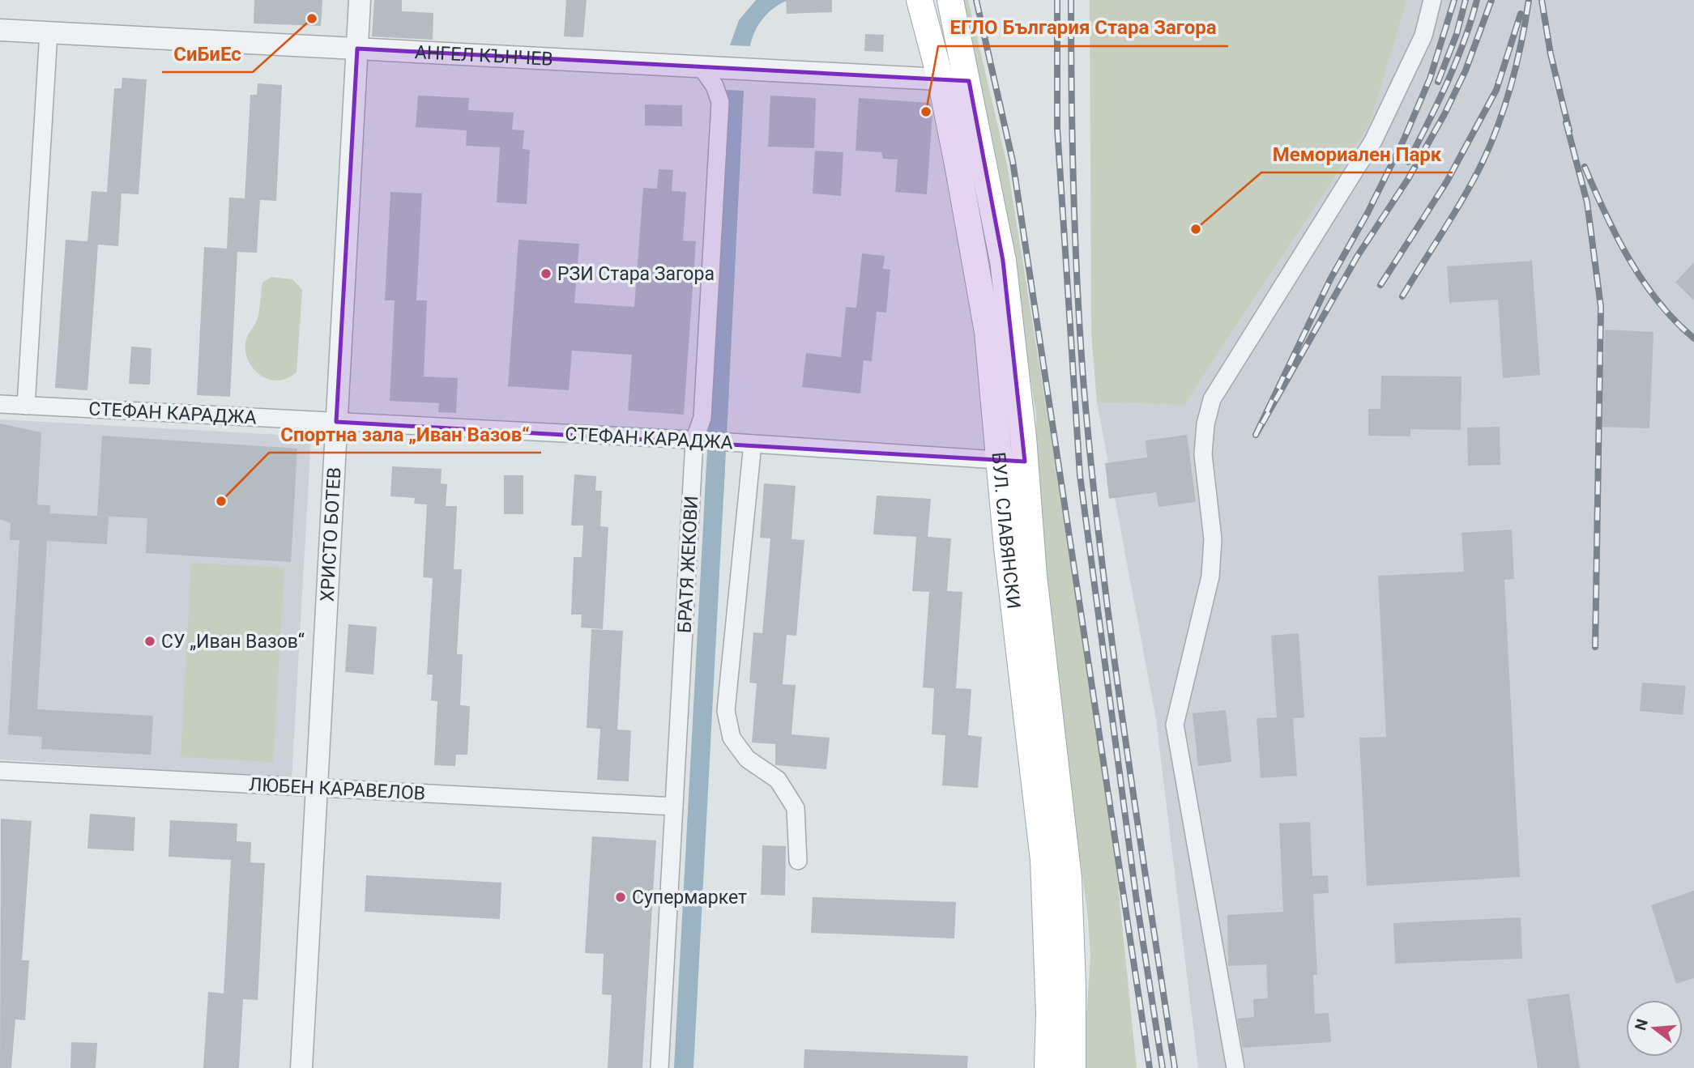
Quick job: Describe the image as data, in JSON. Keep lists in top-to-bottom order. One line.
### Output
{"streets":{"main road":["БУЛ. СЛАВЯНСКИ"],"street":["АНГЕЛ КЪНЧЕВ","СТЕФАН КАРАДЖА","ХРИСТО БОТЕВ","БРАТЯ ЖЕКОВИ","ЛЮБЕН КАРАВЕЛОВ"]},"crossings":[["АНГЕЛ КЪНЧЕВ","БУЛ. СЛАВЯНСКИ"],["АНГЕЛ КЪНЧЕВ","ХРИСТО БОТЕВ"],["АНГЕЛ КЪНЧЕВ","БРАТЯ ЖЕКОВИ"],["СТЕФАН КАРАДЖА","БУЛ. СЛАВЯНСКИ"],["СТЕФАН КАРАДЖА","ХРИСТО БОТЕВ"],["СТЕФАН КАРАДЖА","БРАТЯ ЖЕКОВИ"],["ХРИСТО БОТЕВ","ЛЮБЕН КАРАВЕЛОВ"],["БРАТЯ ЖЕКОВИ","ЛЮБЕН КАРАВЕЛОВ"]],"places":["СиБиЕс","ЕГЛО България Стара Загора","Мемориален Парк","РЗИ Стара Загора","Спортна зала „Иван Вазов“","СУ „Иван Вазов“","Супермаркет"],"north":"left"}
